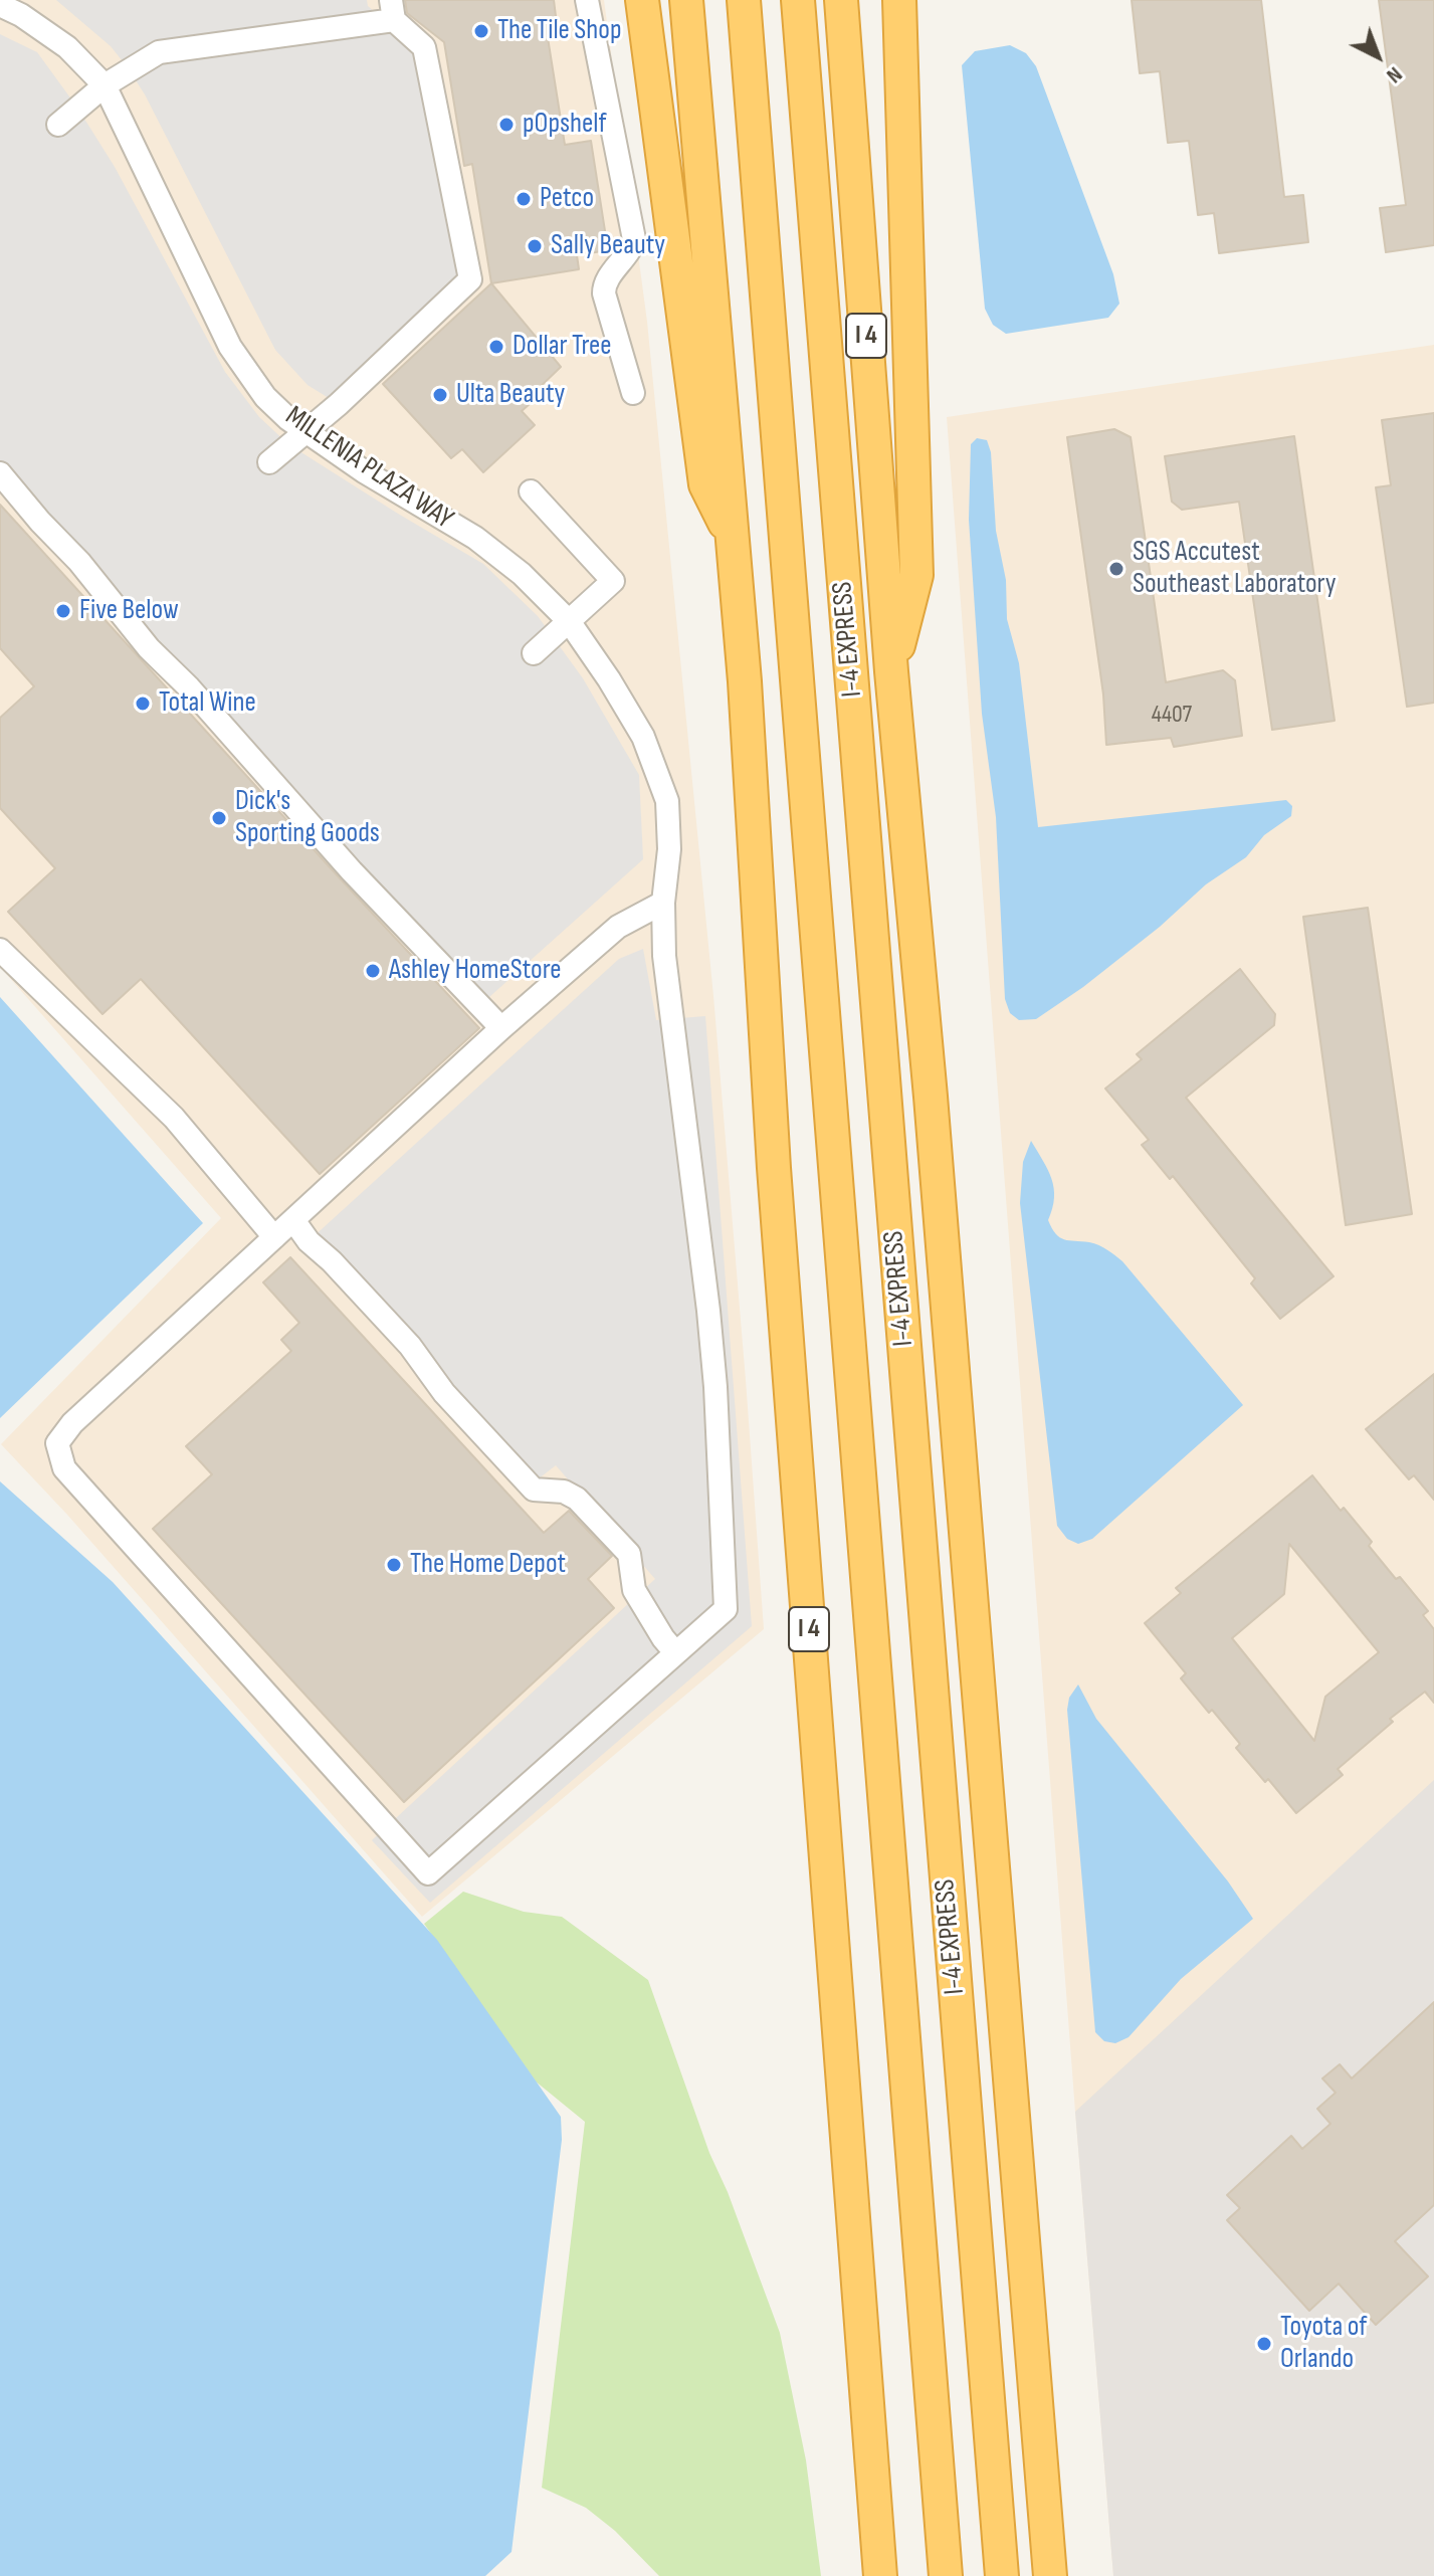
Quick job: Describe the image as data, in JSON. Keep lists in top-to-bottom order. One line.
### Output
{"streets":{"highway":["I 4","I-4 EXPRESS"],"street":["MILLENIA PLAZA WAY"]},"places":["The Tile Shop","pOpshelf","Petco","Sally Beauty","Dollar Tree","Ulta Beauty","SGS Accutest Southeast Laboratory","Five Below","Total Wine","Dick's Sporting Goods","Ashley HomeStore","The Home Depot","Toyota of Orlando"],"house_numbers":["4407"],"north":"bottom right"}
